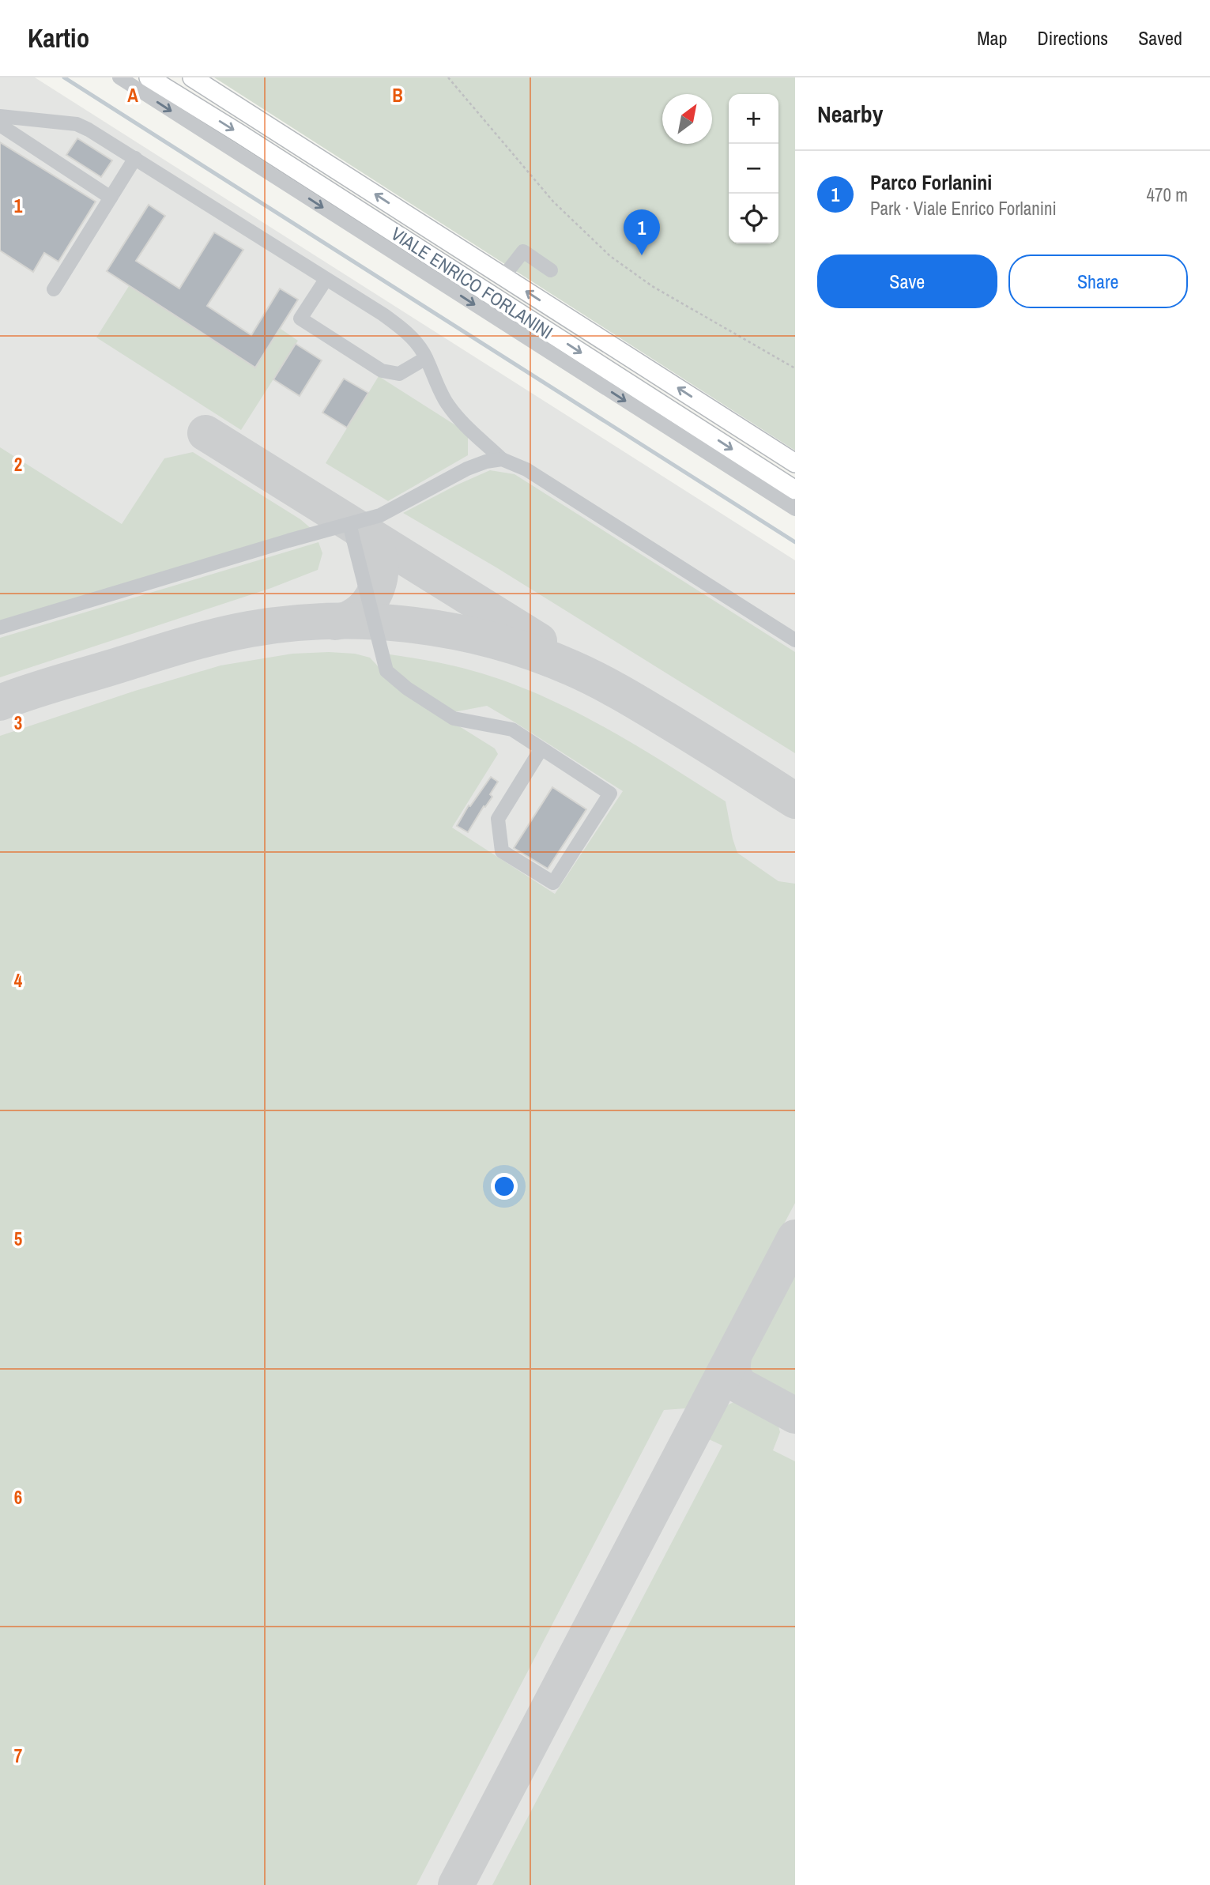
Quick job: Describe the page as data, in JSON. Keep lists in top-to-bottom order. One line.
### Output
{"streets":{"main road":["VIALE ENRICO FORLANINI"]},"north":"top right","page":{"header":"Kartio","nav":["Map","Directions","Saved"],"heading":"Nearby","map_buttons":["+","−"],"list":[{"mark":"1","name":"Parco Forlanini","note":"Park · Viale Enrico Forlanini","value":"470 m"}],"pins":"1","buttons":["Save","Share"]},"grid":{"columns":["A","B"],"rows":["1","2","3","4","5","6","7"]}}
